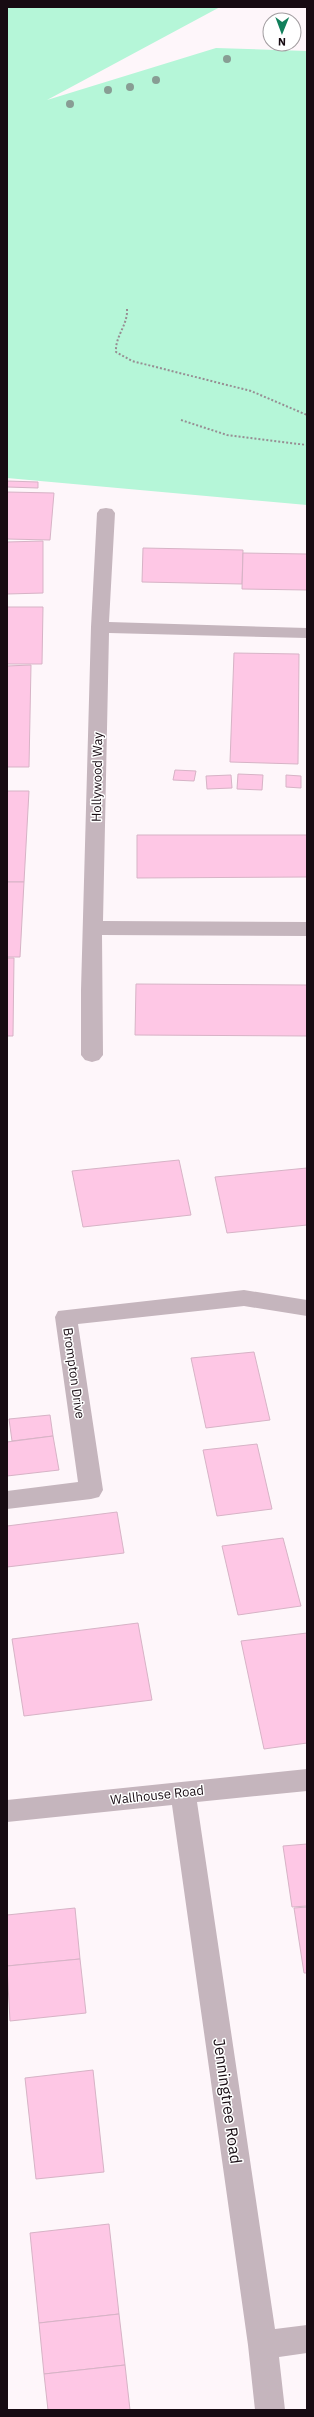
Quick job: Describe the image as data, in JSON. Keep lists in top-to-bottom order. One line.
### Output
{"streets":{"street":["Hollywood Way","Brompton Drive","Wallhouse Road","Jenningtree Road"]},"crossings":[["Wallhouse Road","Jenningtree Road"]],"north":"bottom"}
